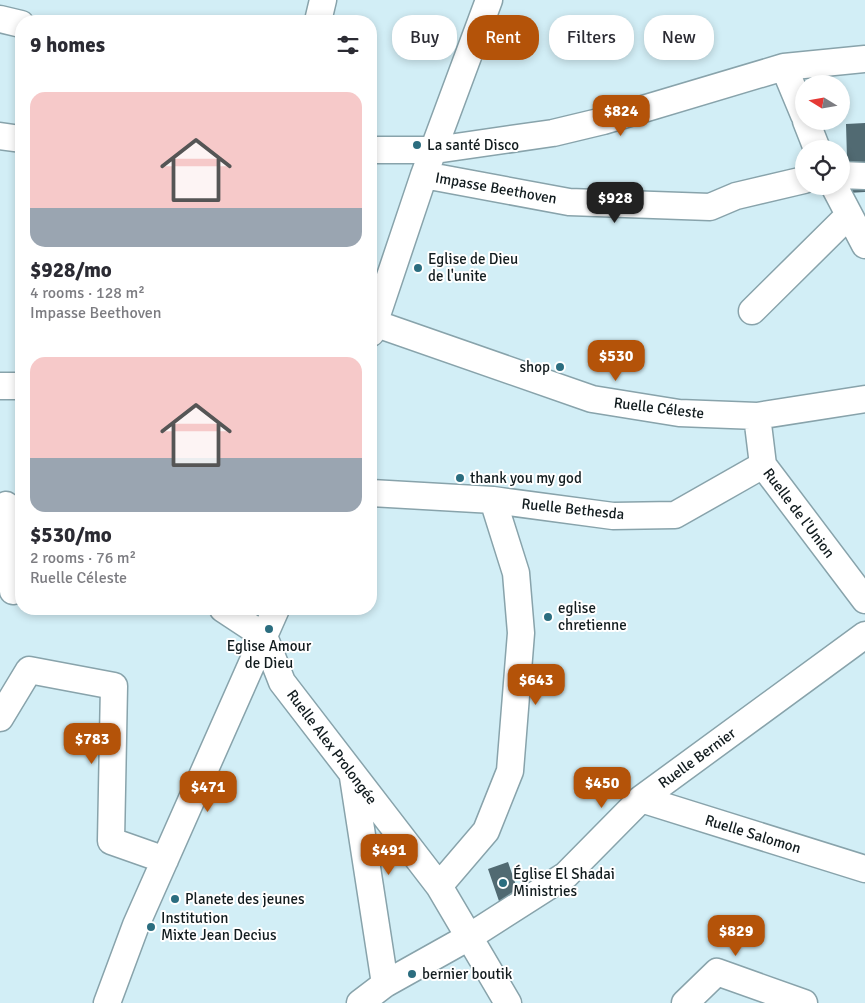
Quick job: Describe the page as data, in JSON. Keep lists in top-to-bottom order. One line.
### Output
{"streets":{"street":["Impasse Beethoven","Ruelle Céleste","Ruelle Bethesda","Ruelle de l'Union","Ruelle Alex Prolongée","Ruelle Bernier","Ruelle Salomon"]},"crossings":[["Ruelle Céleste","Ruelle de l'Union"],["Ruelle Bethesda","Ruelle de l'Union"],["Ruelle Alex Prolongée","Ruelle Bernier"],["Ruelle Bernier","Ruelle Salomon"]],"places":["La santé Disco","Eglise de Dieu de l'unite","shop","thank you my god","eglise chretienne","Eglise Amour de Dieu","Église El Shadai Ministries","Planete des jeunes","Institution Mixte Jean Decius","bernier boutik"],"north":"left","page":{"chip":["Buy","Rent","Filters","New"],"heading":"9 homes","list":[{"name":"$928/mo","note":"4 rooms · 128 m² · Impasse Beethoven"},{"name":"$530/mo","note":"2 rooms · 76 m² · Ruelle Céleste"}],"price":["$824","$928","$530","$643","$783","$450","$471","$491","$829"]}}
